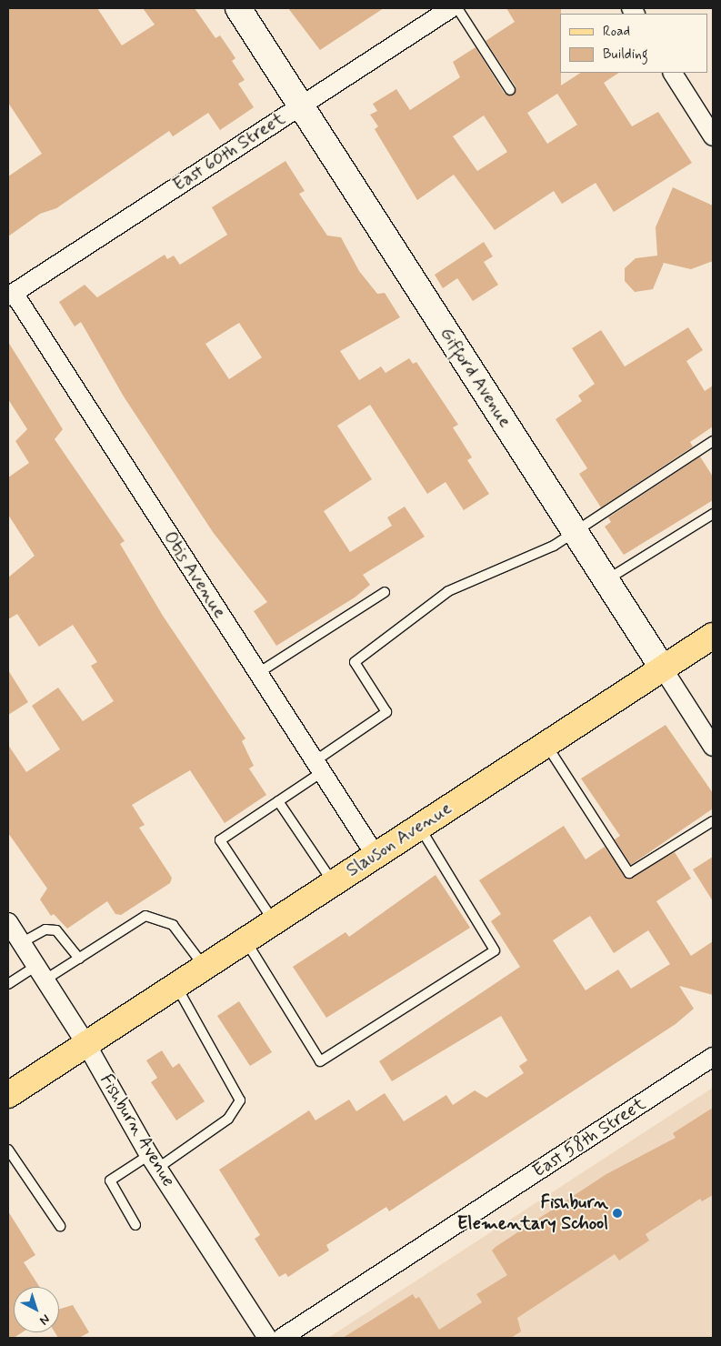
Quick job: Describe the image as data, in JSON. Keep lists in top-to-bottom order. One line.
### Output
{"streets":{"main road":["Slauson Avenue"],"street":["East 60th Street","Gifford Avenue","Otis Avenue","Fishburn Avenue","East 58th Street"]},"crossings":[["East 60th Street","Gifford Avenue"],["East 60th Street","Otis Avenue"],["Gifford Avenue","Slauson Avenue"],["Otis Avenue","Slauson Avenue"],["Slauson Avenue","Fishburn Avenue"]],"places":["Fishburn Elementary School"],"legend":["Road","Building"],"north":"bottom right"}
